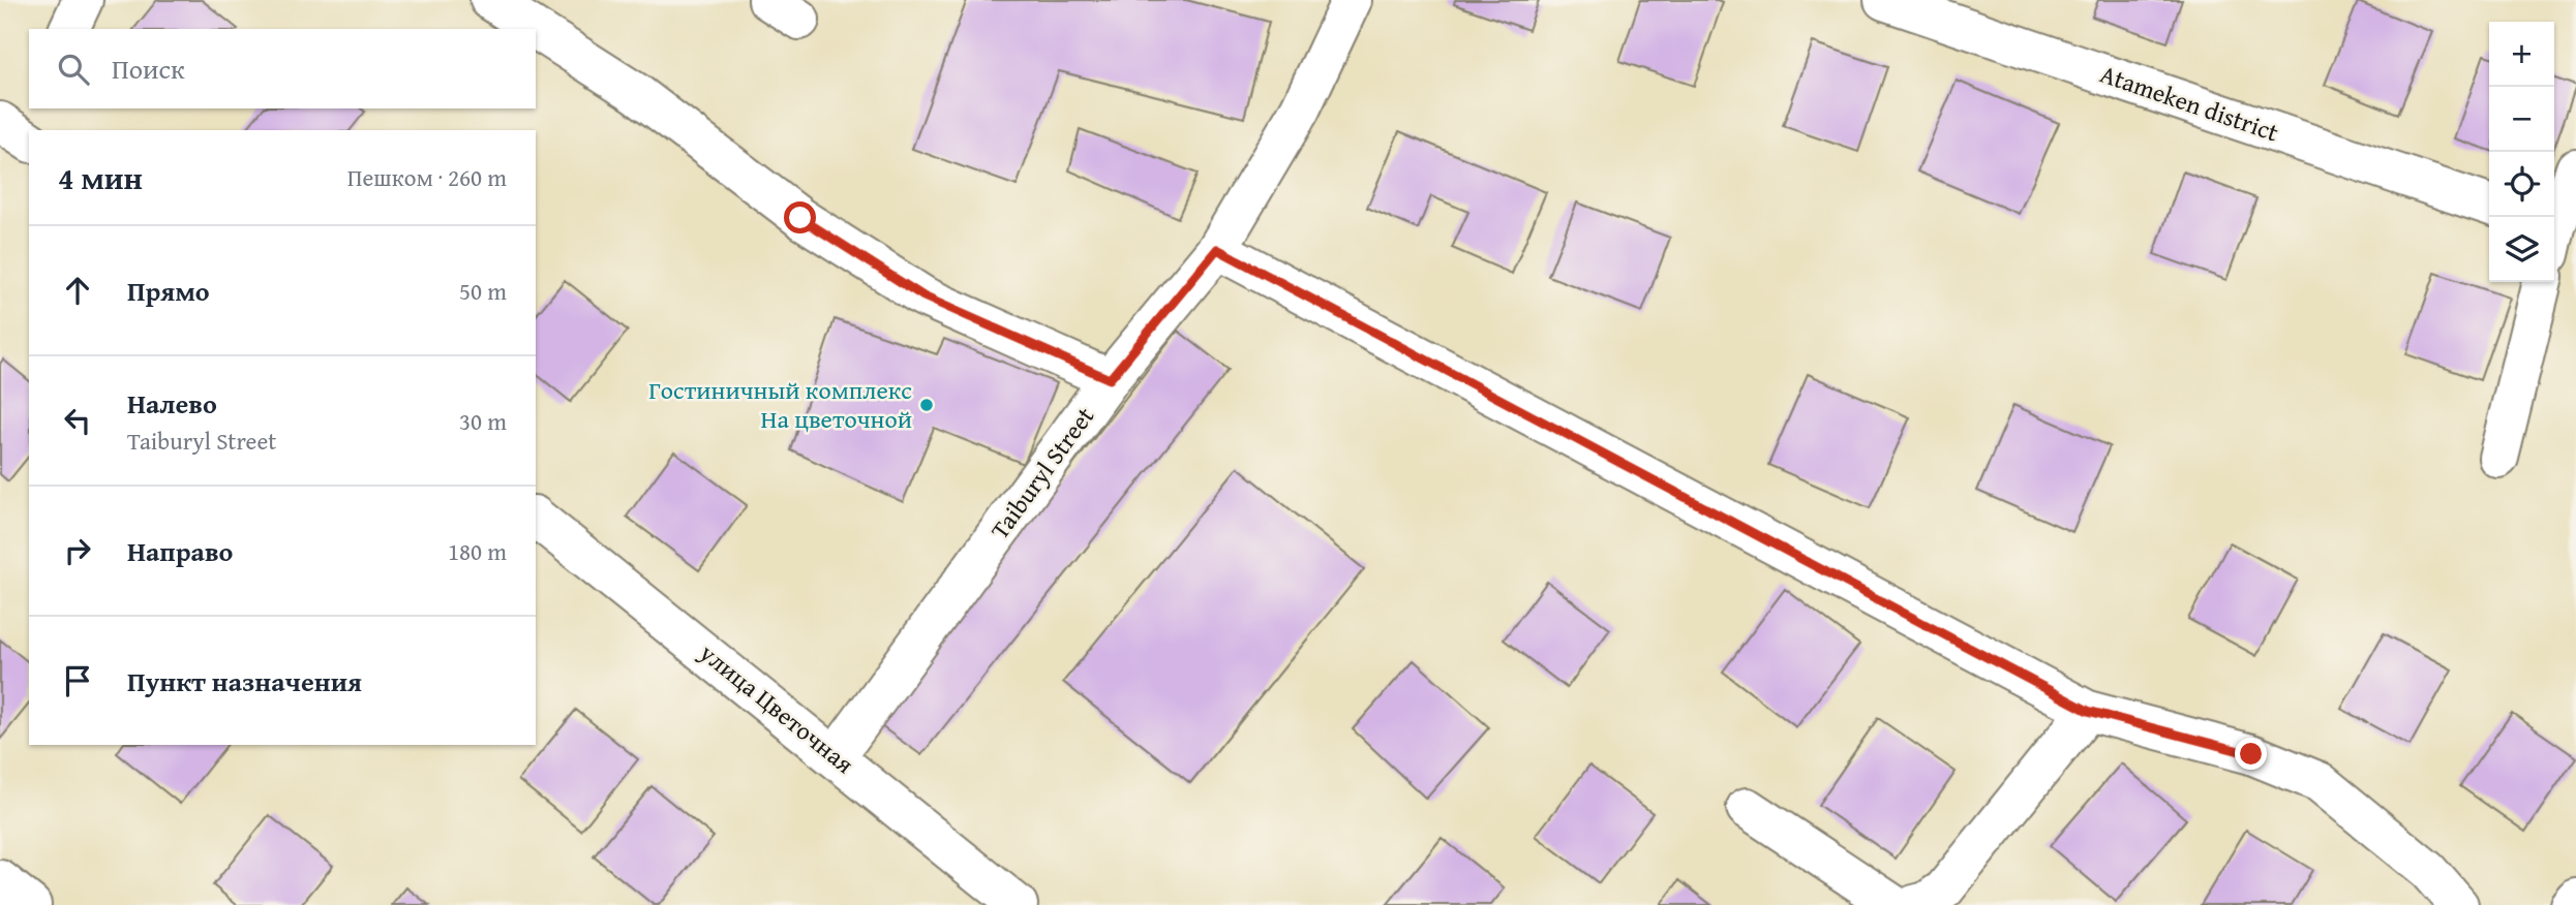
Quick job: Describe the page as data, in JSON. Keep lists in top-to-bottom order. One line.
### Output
{"streets":{"street":["Atameken district","Taiburyl Street","улица Цветочная"]},"crossings":[["Taiburyl Street","улица Цветочная"]],"places":["Гостиничный комплекс На цветочной"],"page":{"map_buttons":["+","−"],"search":"Поиск","heading":["4 мин","Пешком · 260 m"],"list":[["Прямо","50 m"],["Налево","Taiburyl Street","30 m"],["Направо","180 m"],"Пункт назначения"]}}
